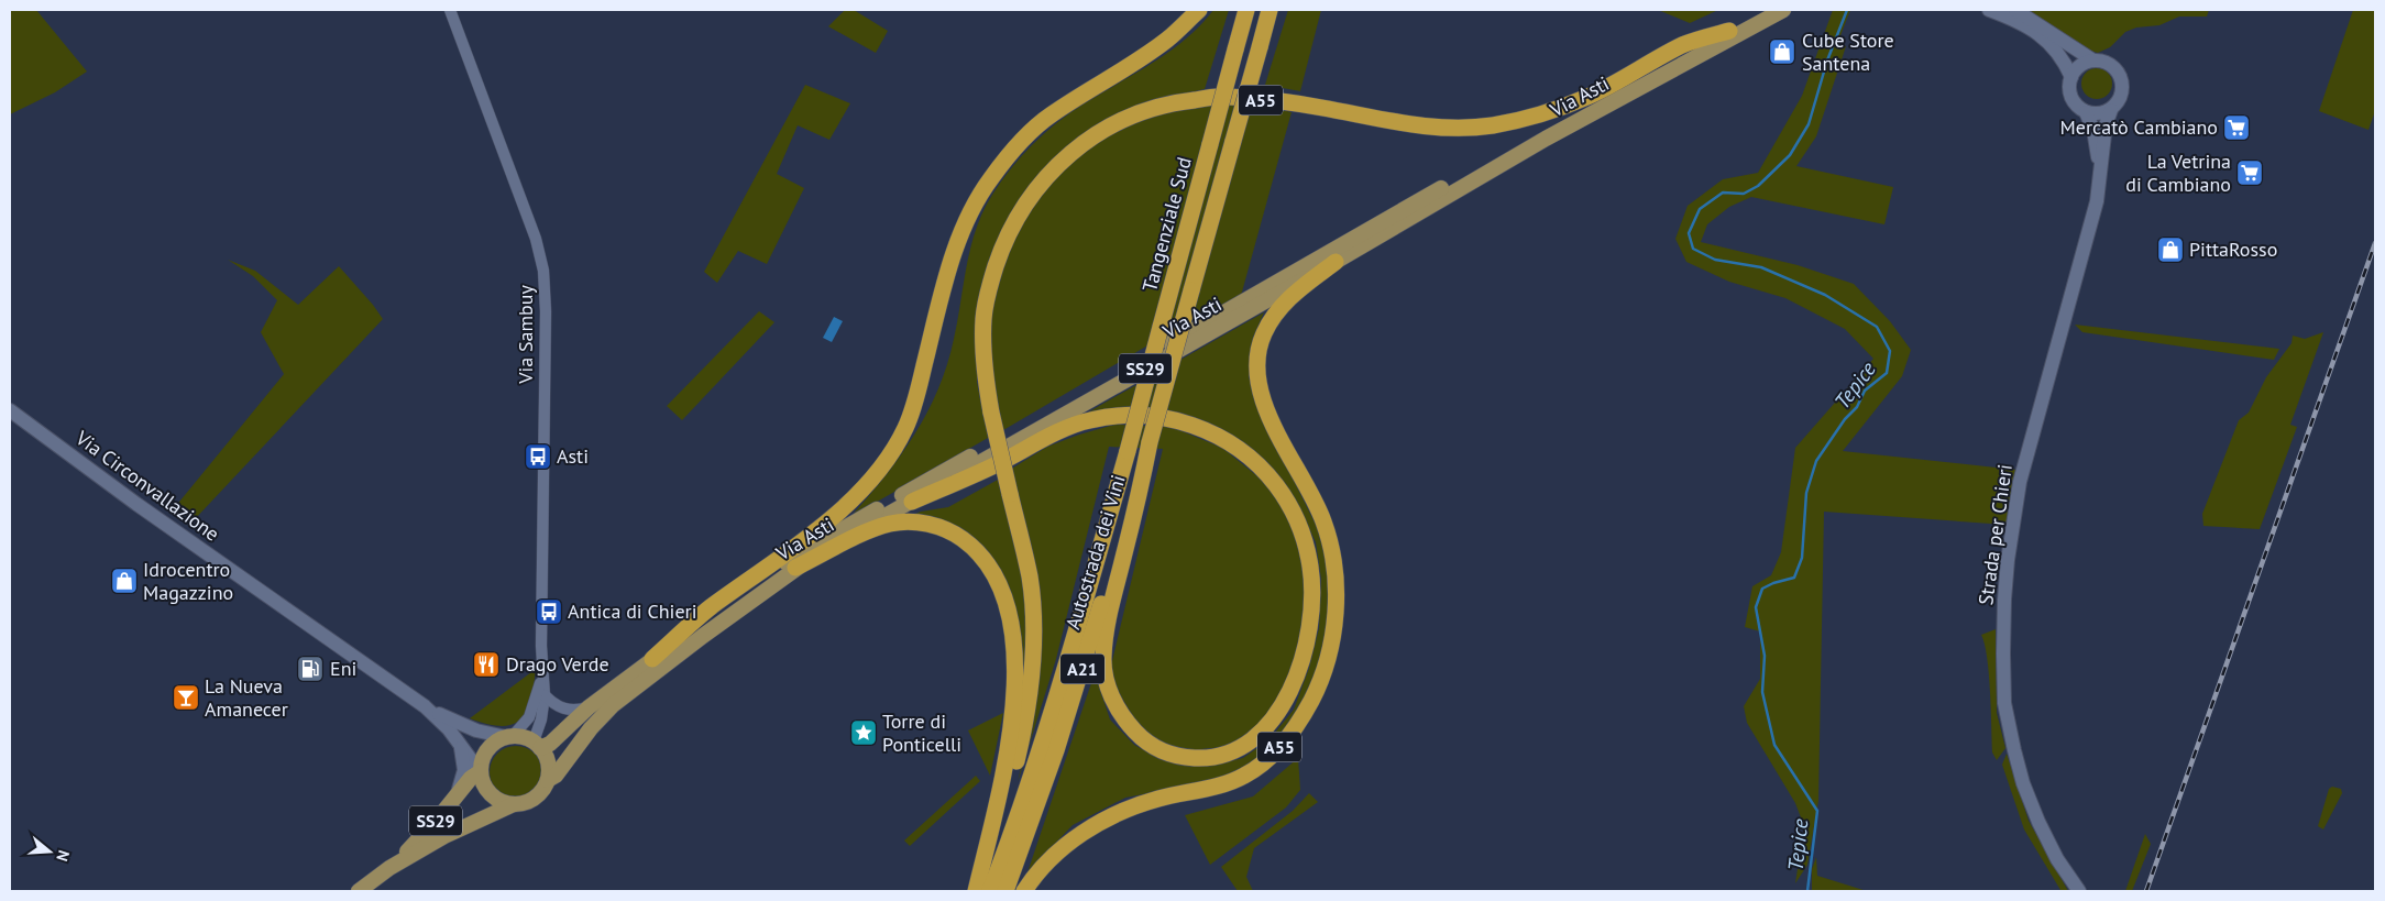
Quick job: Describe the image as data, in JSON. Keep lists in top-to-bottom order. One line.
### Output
{"streets":{"highway":["A55","Tangenziale Sud","Autostrada dei Vini","A21"],"main road":["Via Asti","SS29","Via Circonvallazione","Strada per Chieri"],"street":["Via Sambuy"]},"crossings":[["Via Asti","A55"],["Via Asti","Via Sambuy"],["Via Asti","SS29"],["Via Asti","Via Circonvallazione"],["A55","Tangenziale Sud"],["A55","Autostrada dei Vini"],["Tangenziale Sud","Autostrada dei Vini"],["Via Sambuy","SS29"],["Via Sambuy","Via Circonvallazione"],["SS29","Via Circonvallazione"]],"water":["Tepice"],"places":{"shop":["Cube Store Santena","PittaRosso","Idrocentro Magazzino"],"supermarket":["Mercatò Cambiano","La Vetrina di Cambiano"],"bus stop":["Asti","Antica di Chieri"],"restaurant":["Drago Verde"],"fuel station":["Eni"],"bar":["La Nueva Amanecer"],"place":["Torre di Ponticelli"]},"north":"right"}
